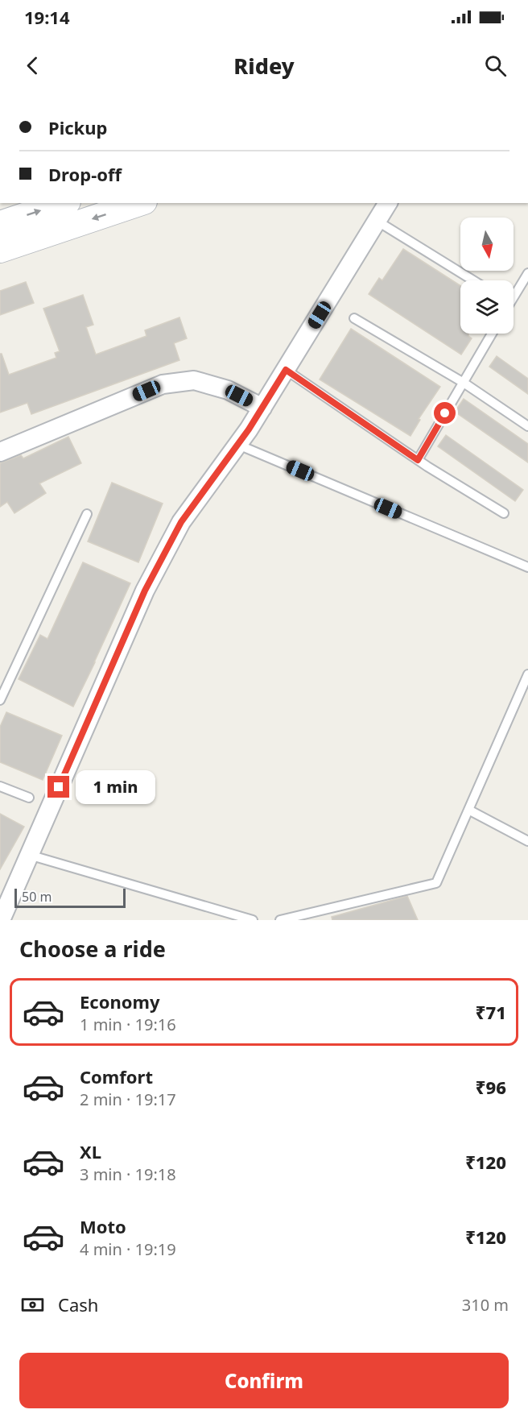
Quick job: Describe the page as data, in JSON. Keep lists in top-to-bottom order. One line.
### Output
{"scale_bar":"50 m","north":"bottom","page":{"status":"19:14","header":"Ridey","banner":["Pickup","Drop-off"],"bubble":"1 min","scale":"50 m","heading":"Choose a ride","list":[{"name":"Economy","note":"1 min · 19:16","value":"₹71"},{"name":"Comfort","note":"2 min · 19:17","value":"₹96"},{"name":"XL","note":"3 min · 19:18","value":"₹120"},{"name":"Moto","note":"4 min · 19:19","value":"₹120"}],"pay":["Cash","310 m"],"buttons":"Confirm"}}
